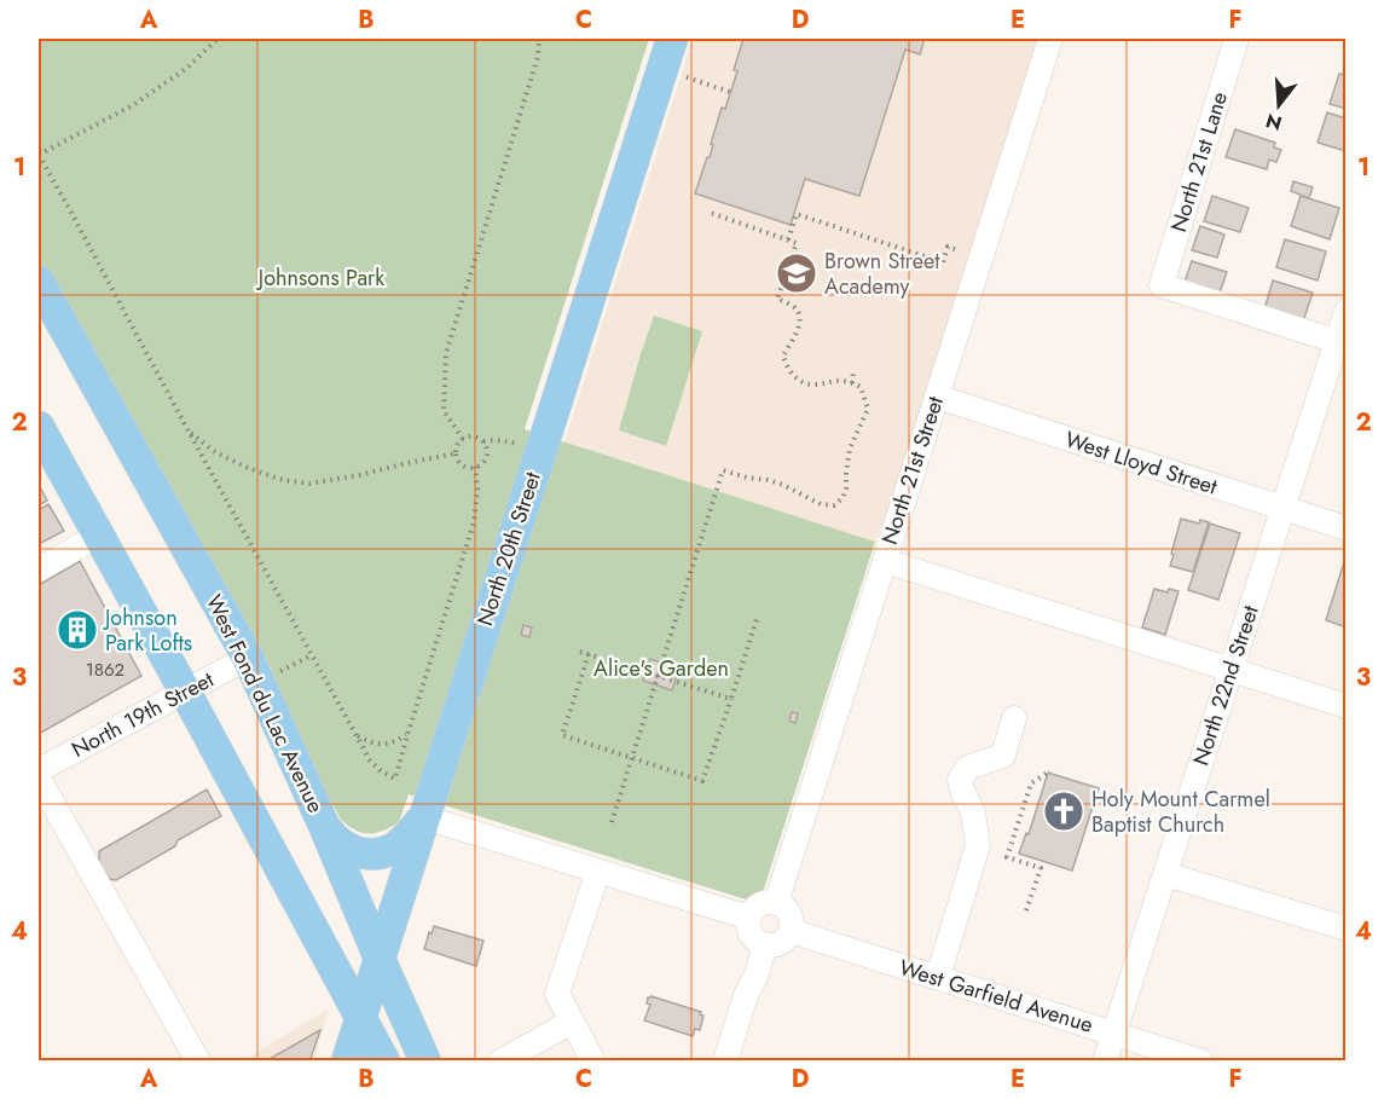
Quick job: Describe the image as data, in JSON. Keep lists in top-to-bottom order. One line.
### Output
{"streets":{"main road":["North 20th Street","West Fond du Lac Avenue"],"street":["North 21st Lane","West Lloyd Street","North 21st Street","North 22nd Street","North 19th Street","West Garfield Avenue"]},"crossings":[["North 21st Lane","North 22nd Street"],["West Lloyd Street","North 21st Street"],["West Lloyd Street","North 22nd Street"],["North 21st Street","West Garfield Avenue"],["North 20th Street","West Fond du Lac Avenue"],["North 22nd Street","West Garfield Avenue"],["West Fond du Lac Avenue","North 19th Street"]],"parks":["Johnsons Park","Alice's Garden"],"places":{"school or university":["Brown Street Academy"],"building":["Johnson Park Lofts"],"church":["Holy Mount Carmel Baptist Church"]},"house_numbers":["1862"],"north":"bottom","grid":{"columns":["A","B","C","D","E","F"],"rows":["1","2","3","4"]}}
